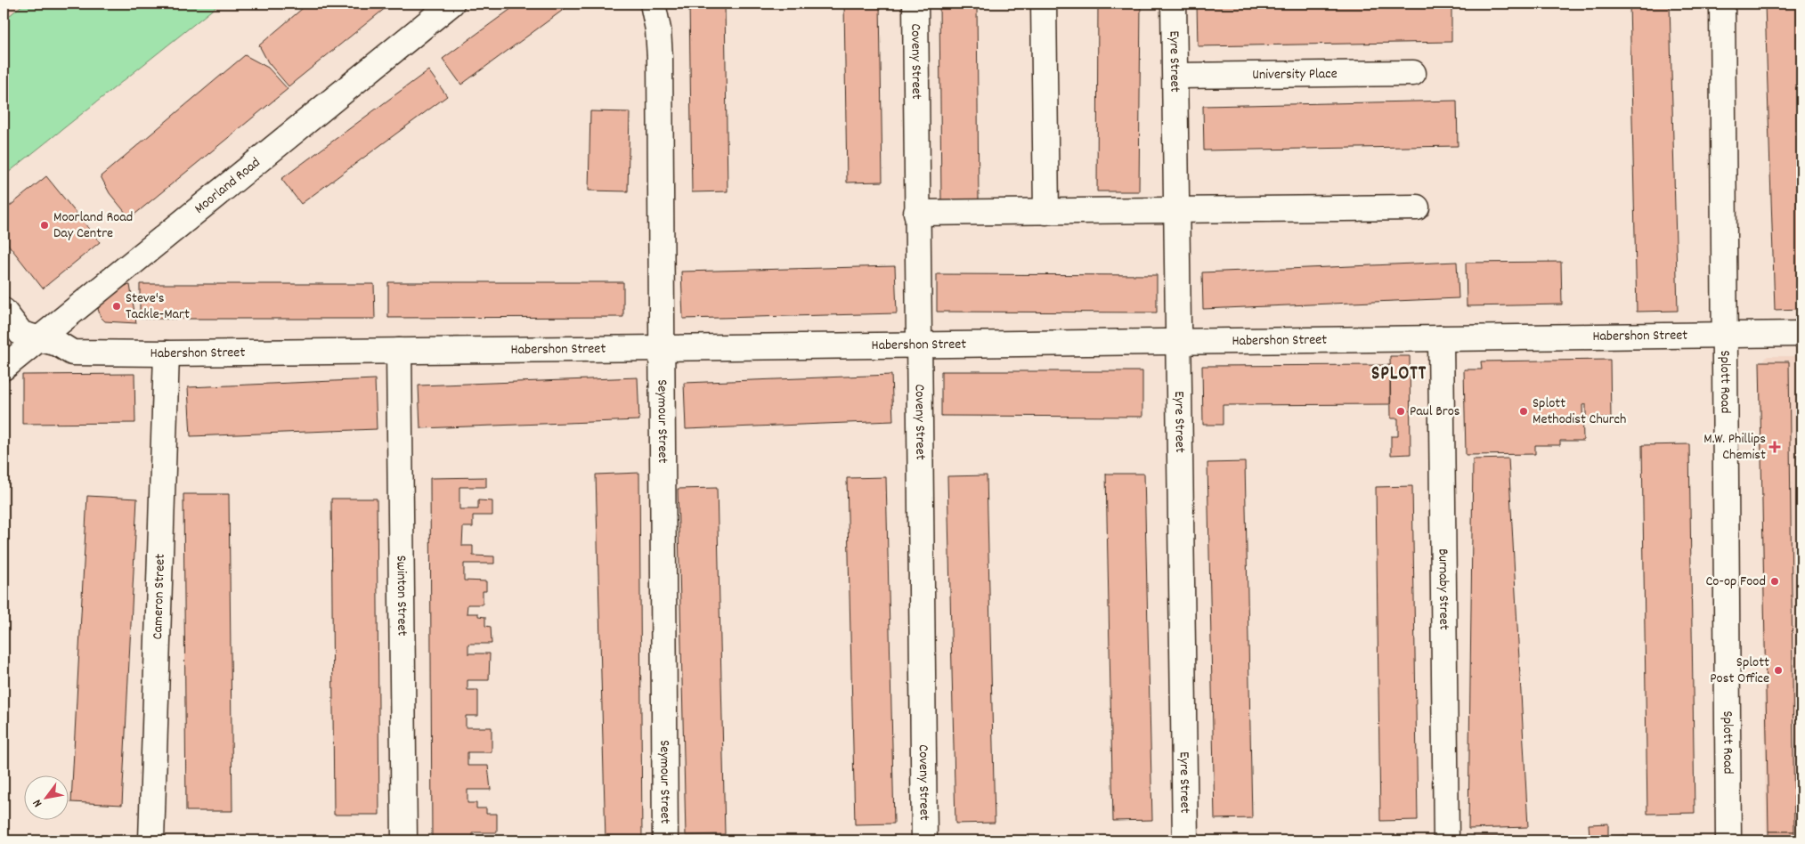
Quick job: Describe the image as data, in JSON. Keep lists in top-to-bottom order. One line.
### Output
{"streets":{"street":["Coveny Street","Eyre Street","University Place","Moorland Road","Habershon Street","Splott Road","Seymour Street","Burnaby Street","Swinton Street","Cameron Street"]},"crossings":[["Coveny Street","Habershon Street"],["Eyre Street","University Place"],["Eyre Street","Habershon Street"],["Moorland Road","Habershon Street"],["Habershon Street","Splott Road"],["Habershon Street","Seymour Street"],["Habershon Street","Burnaby Street"],["Habershon Street","Swinton Street"],["Habershon Street","Cameron Street"]],"districts":["SPLOTT"],"places":{"other":["Moorland Road Day Centre","Steve's Tackle-Mart","Paul Bros","Splott Methodist Church","Co-op Food","Splott Post Office"],"health":["M.W. Phillips Chemist"]},"north":"bottom left"}
